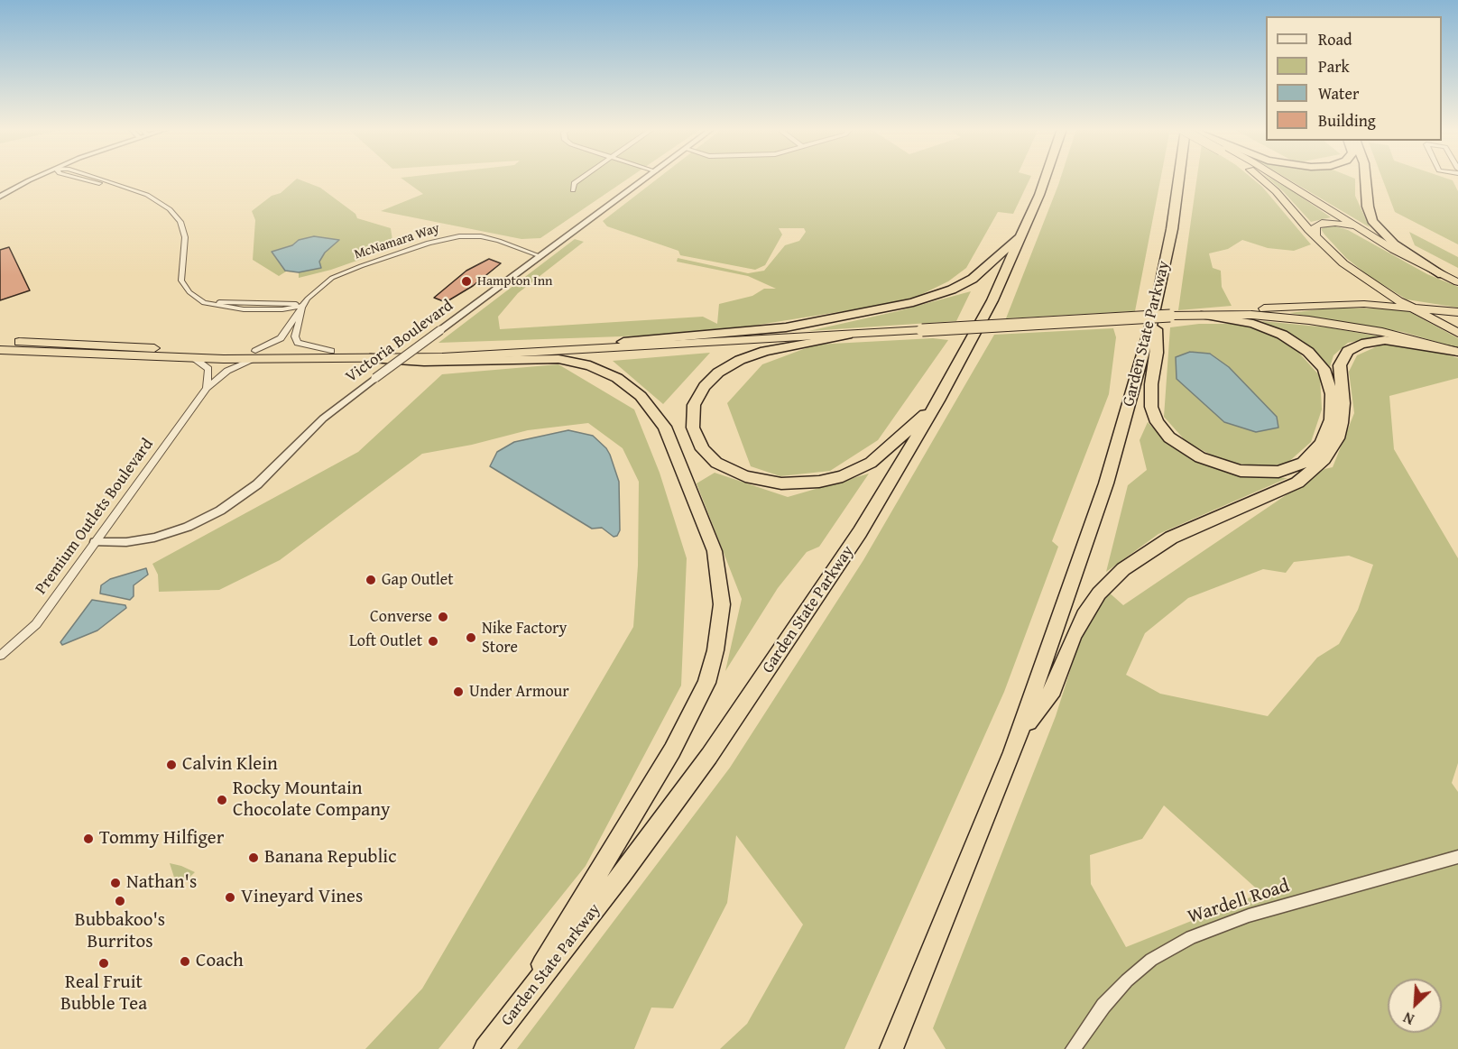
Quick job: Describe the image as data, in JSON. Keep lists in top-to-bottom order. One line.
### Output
{"streets":{"highway":["Garden State Parkway"],"street":["McNamara Way","Victoria Boulevard","Premium Outlets Boulevard","Wardell Road"]},"crossings":[["McNamara Way","Victoria Boulevard"],["McNamara Way","Premium Outlets Boulevard"],["Victoria Boulevard","Premium Outlets Boulevard"]],"places":["Hampton Inn","Gap Outlet","Converse","Nike Factory Store","Loft Outlet","Under Armour","Calvin Klein","Rocky Mountain Chocolate Company","Tommy Hilfiger","Banana Republic","Nathan's","Vineyard Vines","Bubbakoo's Burritos","Coach","Real Fruit Bubble Tea"],"legend":["Road","Park","Water","Building"],"north":"bottom left"}
